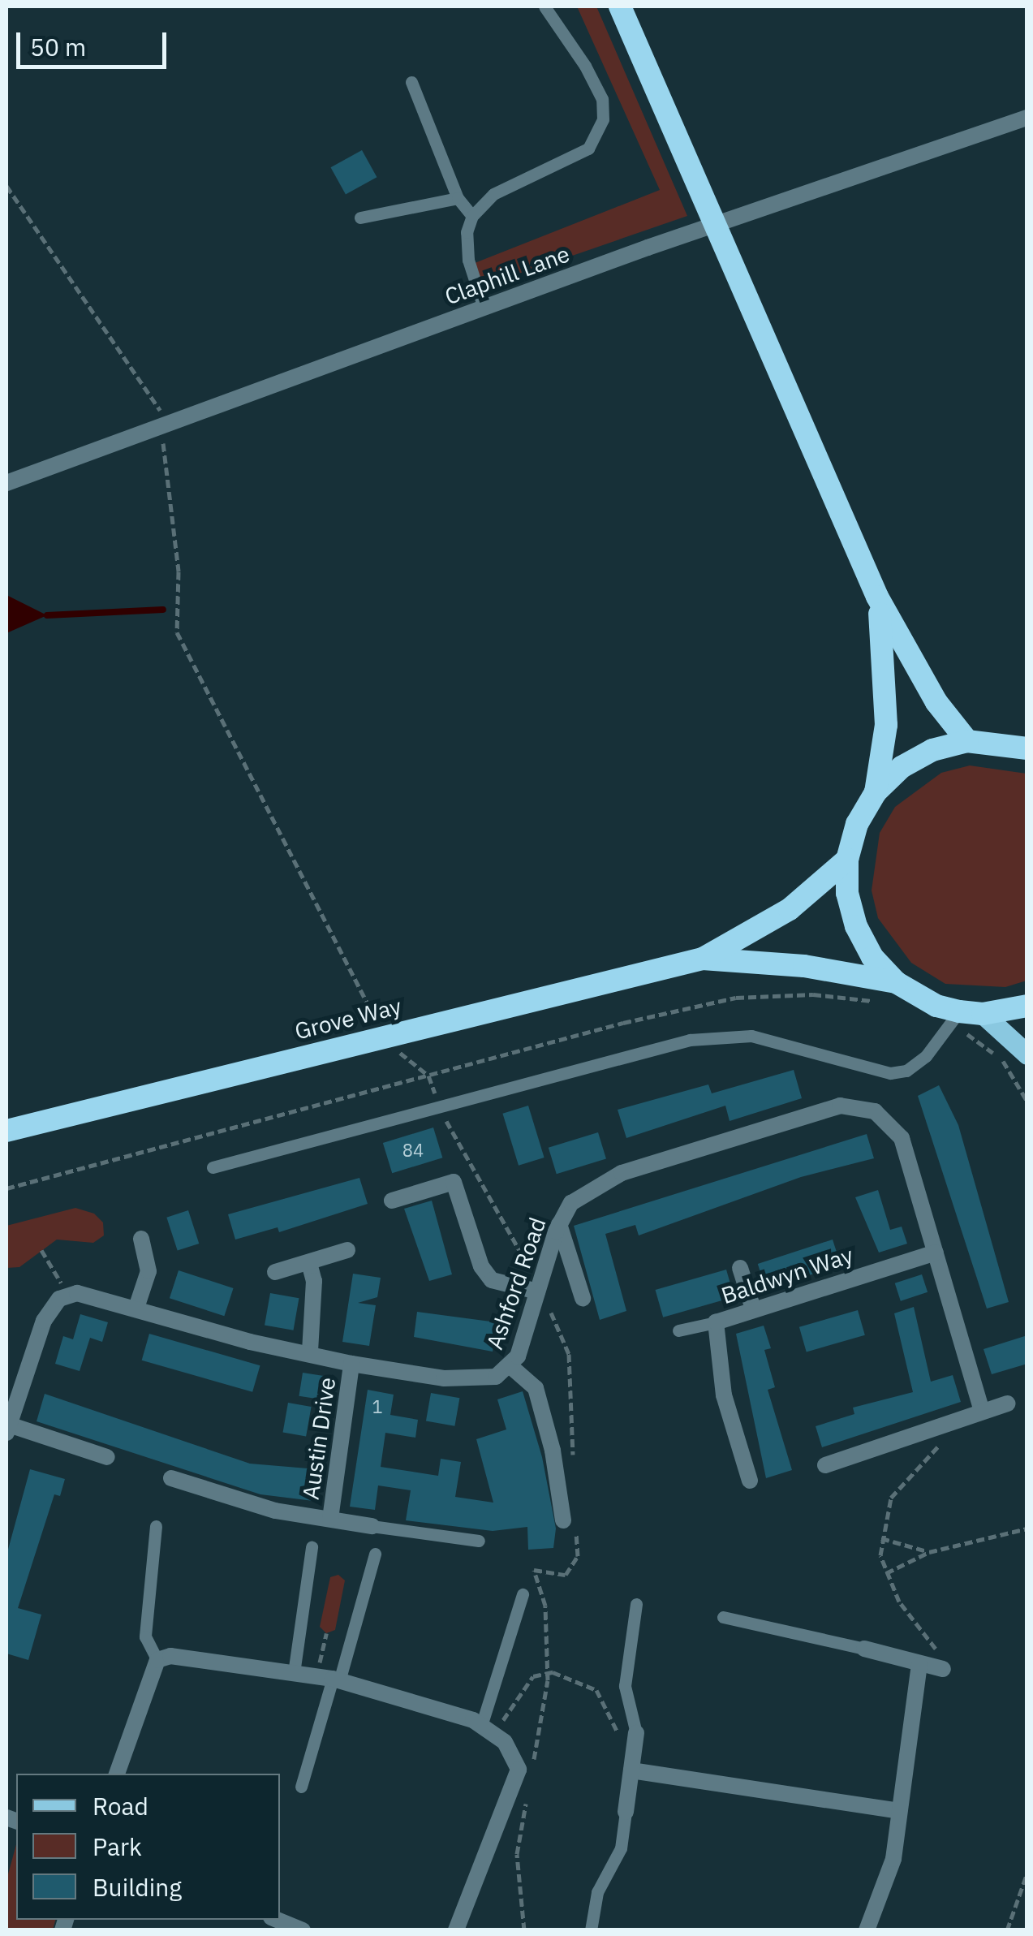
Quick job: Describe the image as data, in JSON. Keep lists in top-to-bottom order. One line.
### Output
{"streets":{"highway":["Grove Way"],"street":["Claphill Lane","Baldwyn Way","Ashford Road","Austin Drive"]},"crossings":[["Baldwyn Way","Ashford Road"],["Ashford Road","Austin Drive"]],"house_numbers":["84","1"],"legend":["Road","Park","Building"],"scale_bar":"50 m"}
